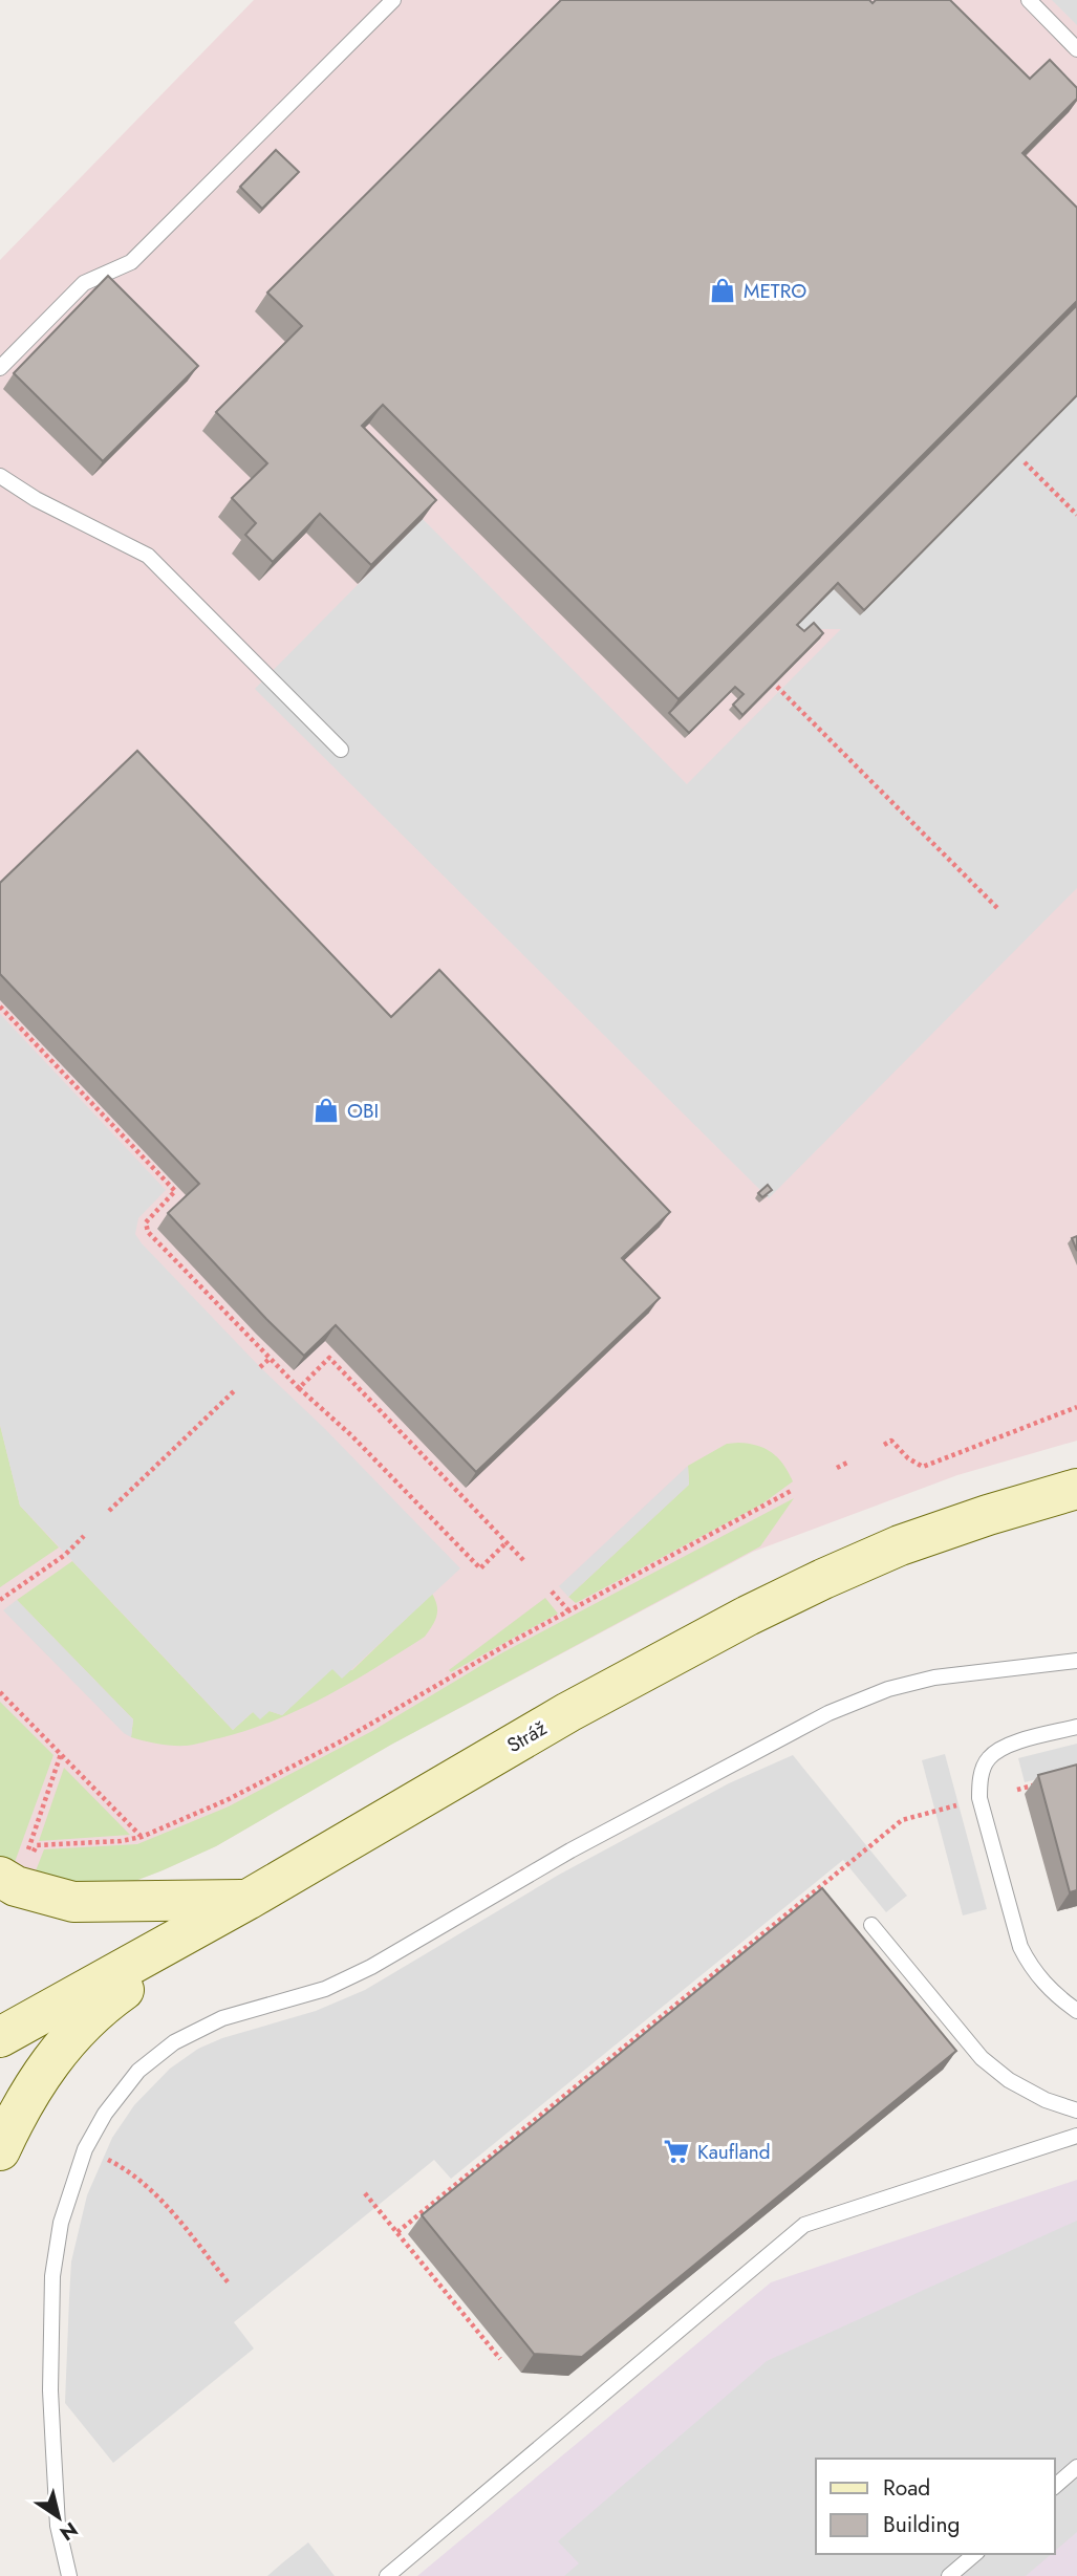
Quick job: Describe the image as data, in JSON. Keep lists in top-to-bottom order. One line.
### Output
{"streets":{"street":["Stráž"]},"places":{"shop":["METRO","OBI"],"supermarket":["Kaufland"]},"legend":["Road","Building"],"north":"bottom right"}
